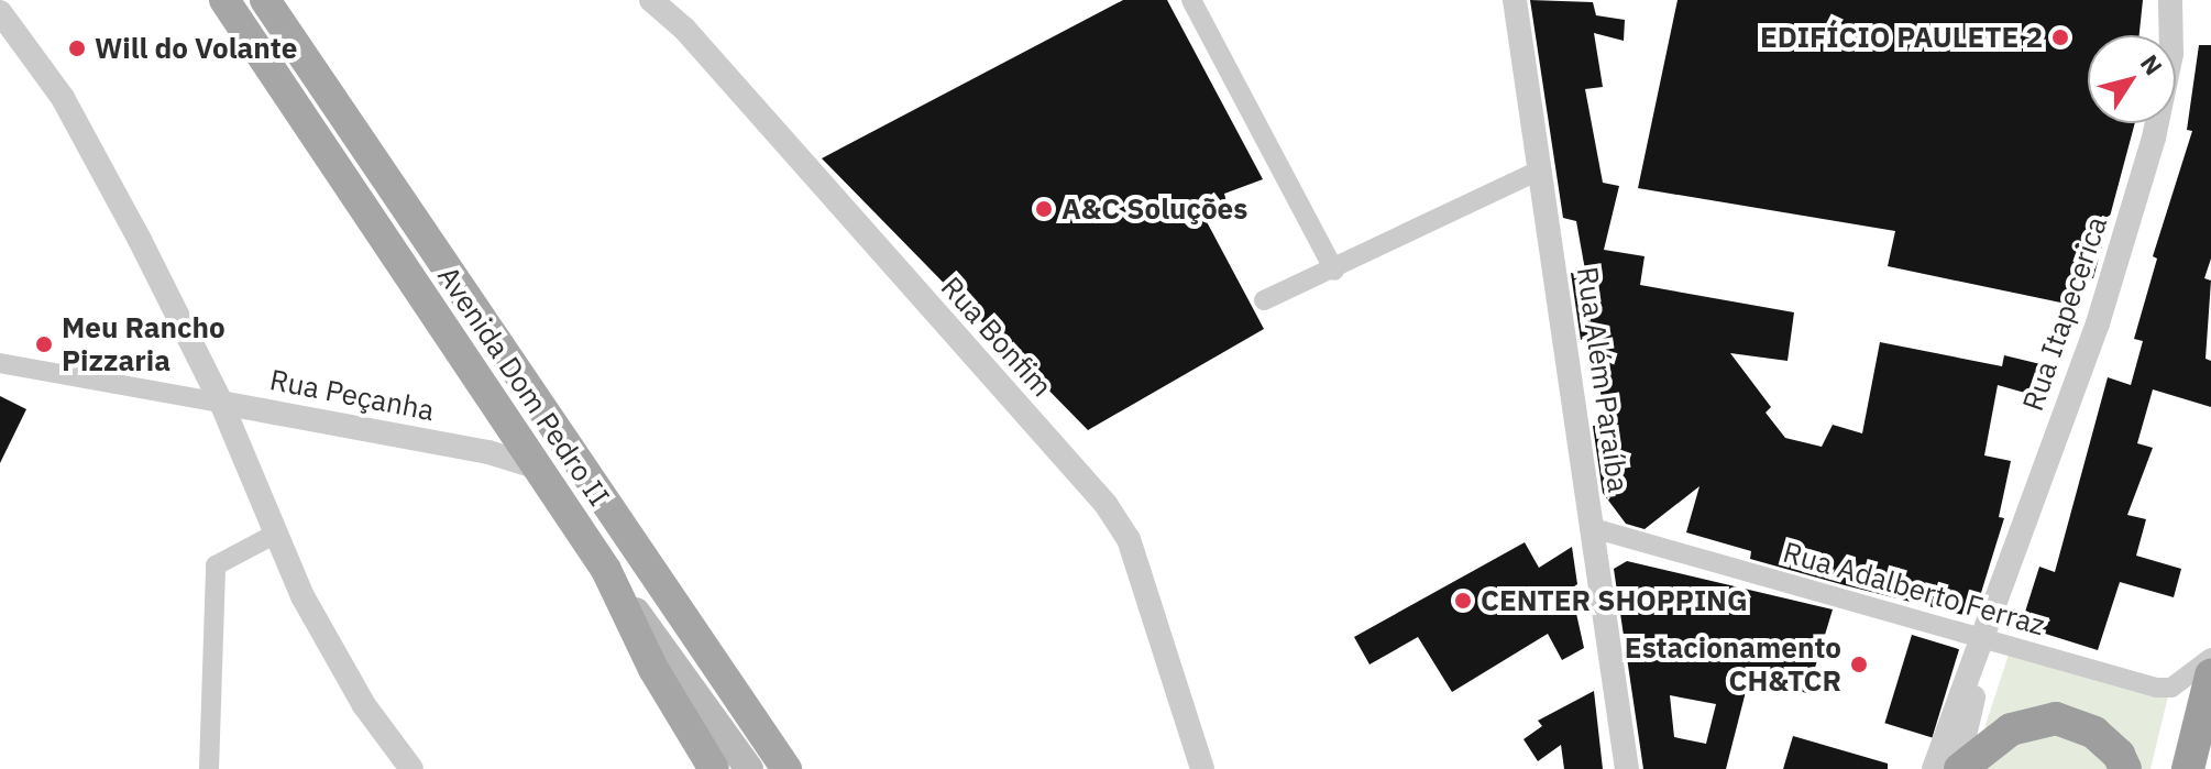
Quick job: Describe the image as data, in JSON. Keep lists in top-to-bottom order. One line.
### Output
{"streets":{"main road":["Avenida Dom Pedro II"],"street":["Rua Itapecerica","Rua Bonfim","Rua Além Paraíba","Rua Peçanha","Rua Adalberto Ferraz"]},"crossings":[["Rua Itapecerica","Rua Adalberto Ferraz"],["Rua Além Paraíba","Rua Adalberto Ferraz"],["Avenida Dom Pedro II","Rua Peçanha"]],"places":["EDIFÍCIO PAULETE 2","Will do Volante","A&C Soluções","Meu Rancho Pizzaria","CENTER SHOPPING","Estacionamento CH&TCR"],"north":"top right"}
